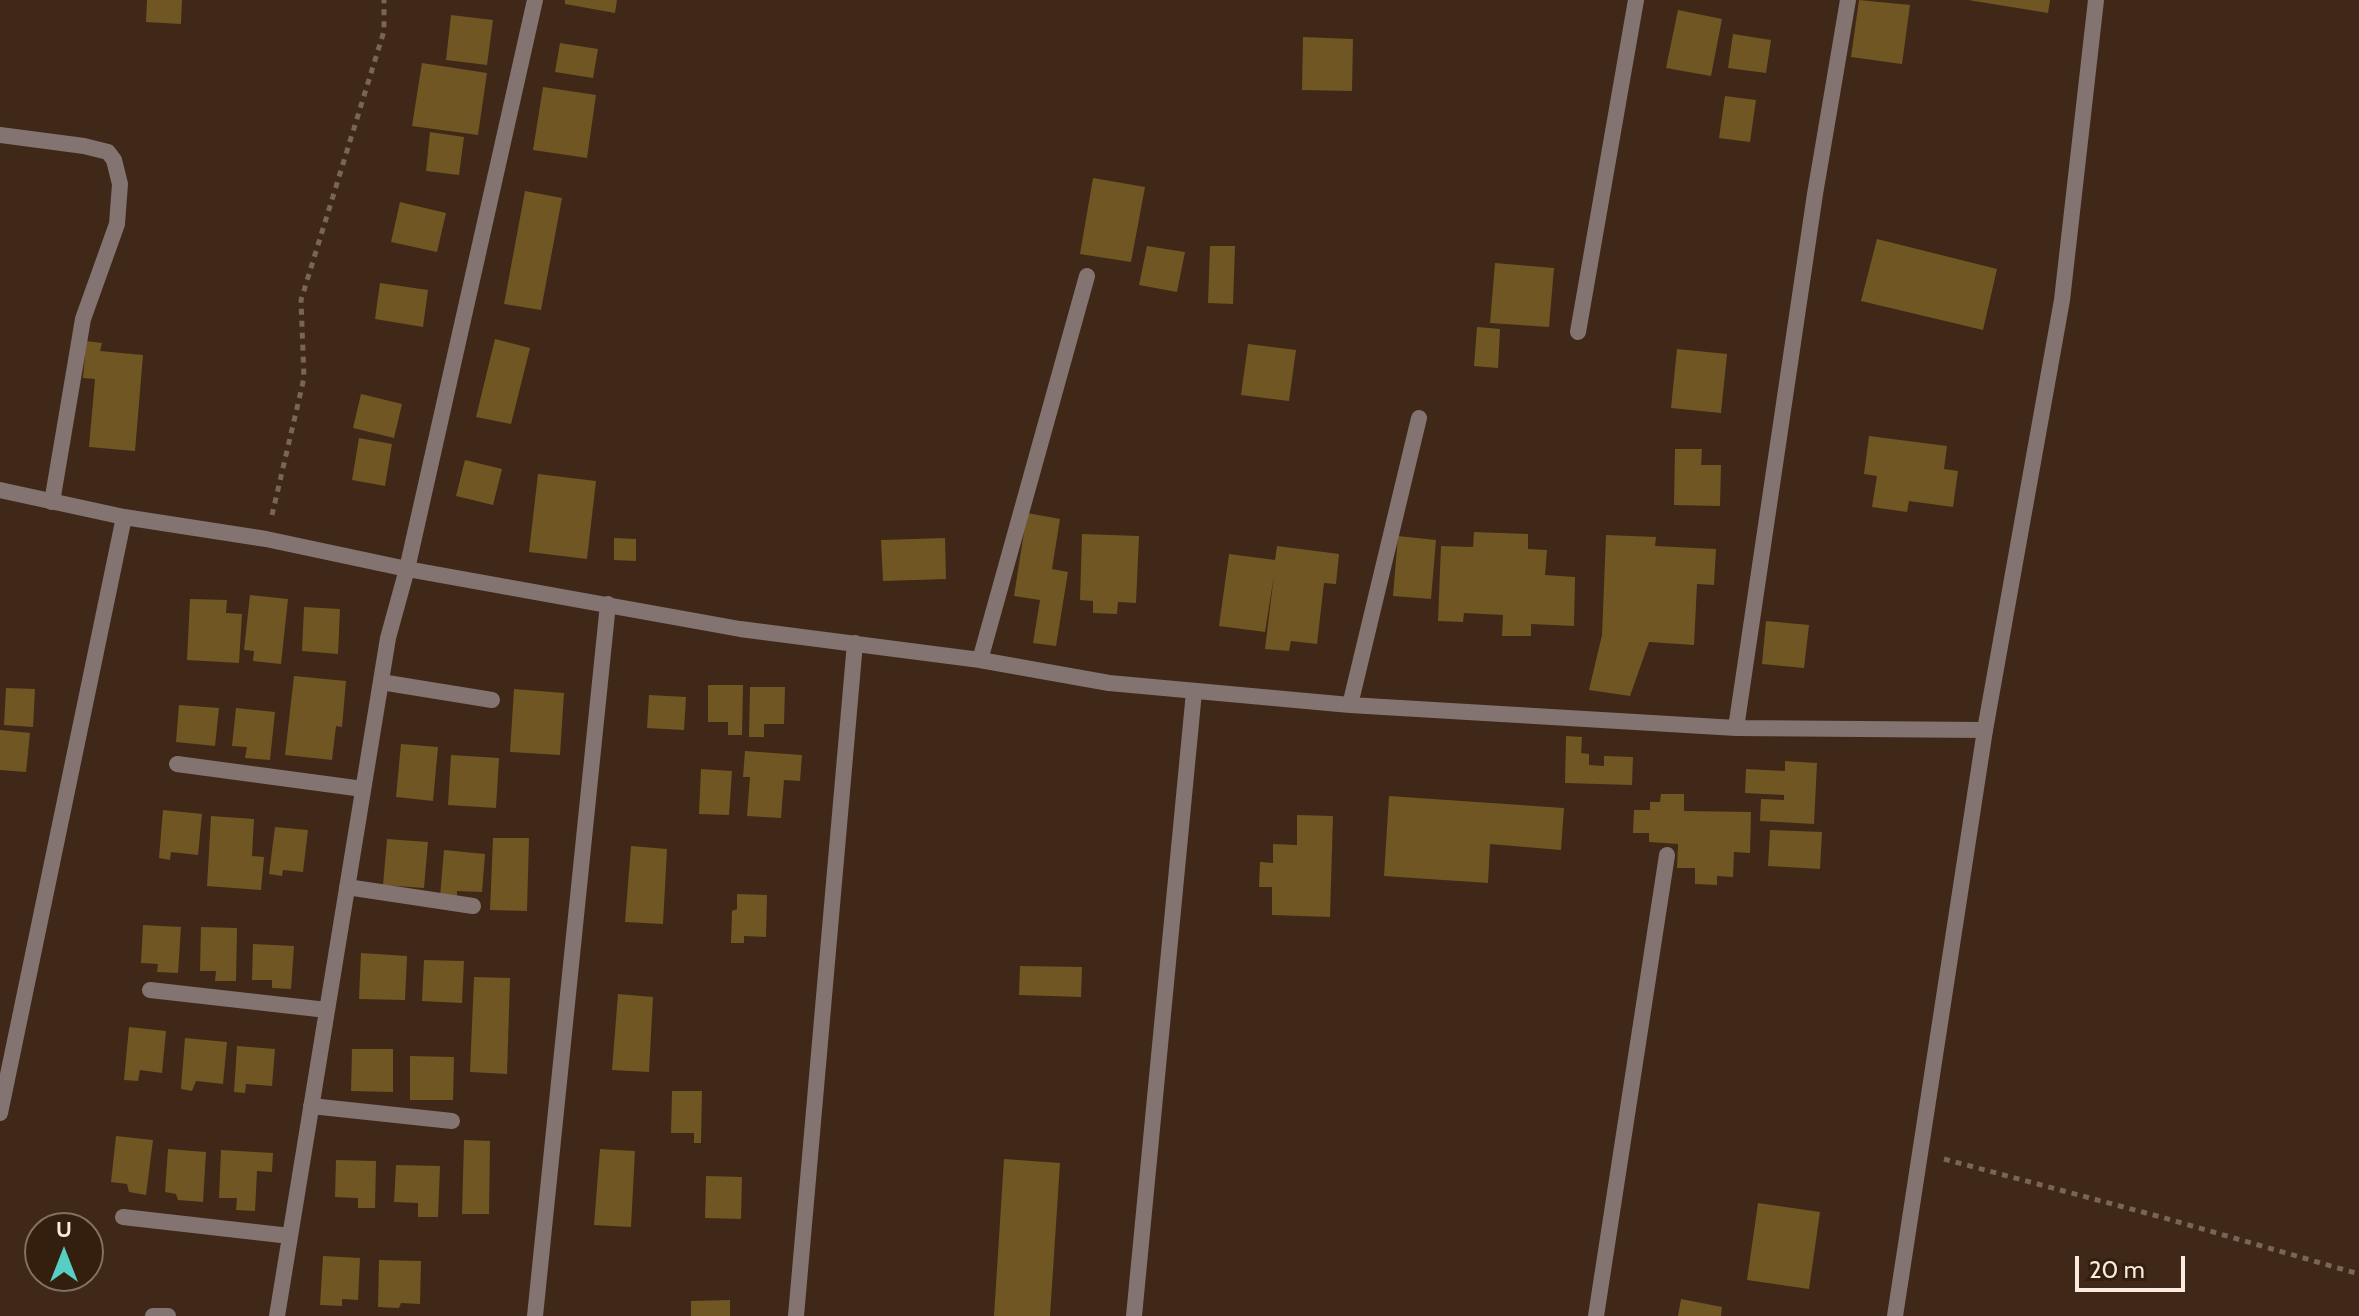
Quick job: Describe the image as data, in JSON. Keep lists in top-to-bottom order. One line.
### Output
{"scale_bar":"20 m","north":"top"}
